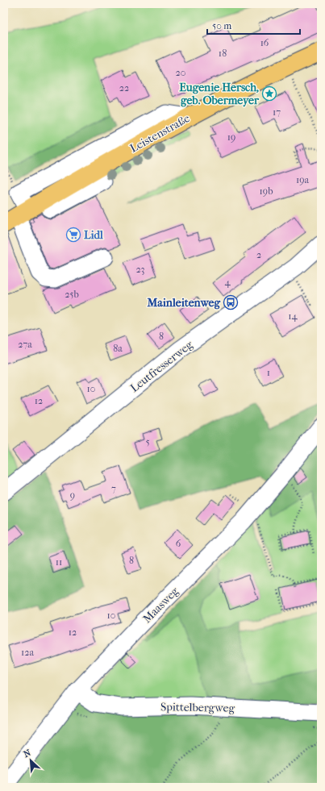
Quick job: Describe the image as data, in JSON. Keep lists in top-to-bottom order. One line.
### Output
{"streets":{"main road":["Leistenstraße"],"street":["Leutfresserweg","Maasweg","Spittelbergweg"]},"crossings":[["Maasweg","Spittelbergweg"]],"places":{"place":["Eugenie Hersch, geb. Obermeyer"],"supermarket":["Lidl"],"bus stop":["Mainleitenweg"]},"house_numbers":["16","18","20","22","17","19","19a","19b","2","23","4","25b","14","8","27a","8a","1","10","12","5","7","9","6","8","11","10","12","12a"],"scale_bar":"50 m","north":"top left"}
